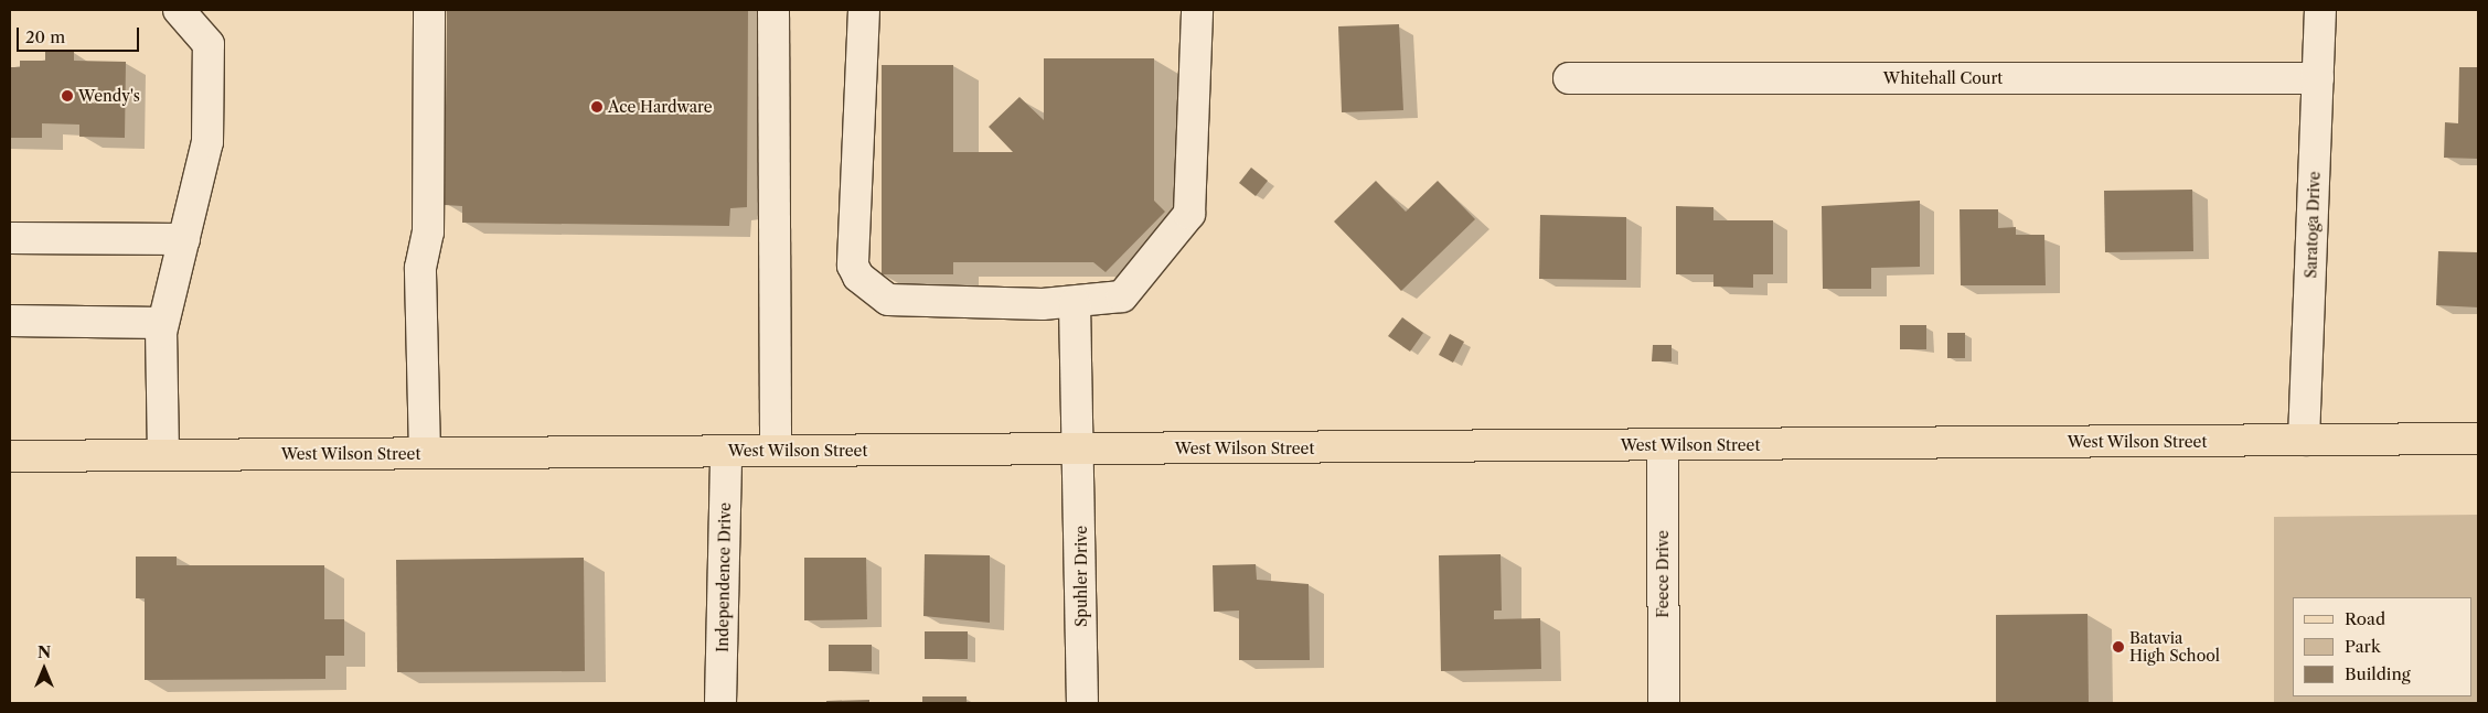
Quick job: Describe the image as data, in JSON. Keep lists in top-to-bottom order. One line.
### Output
{"streets":{"main road":["West Wilson Street"],"street":["Whitehall Court","Saratoga Drive","Feece Drive","Spuhler Drive","Independence Drive"]},"crossings":[["Whitehall Court","Saratoga Drive"],["Saratoga Drive","West Wilson Street"],["West Wilson Street","Feece Drive"],["West Wilson Street","Spuhler Drive"],["West Wilson Street","Independence Drive"]],"places":["Wendy's","Ace Hardware","Batavia High School"],"legend":["Road","Park","Building"],"scale_bar":"20 m","north":"top"}
